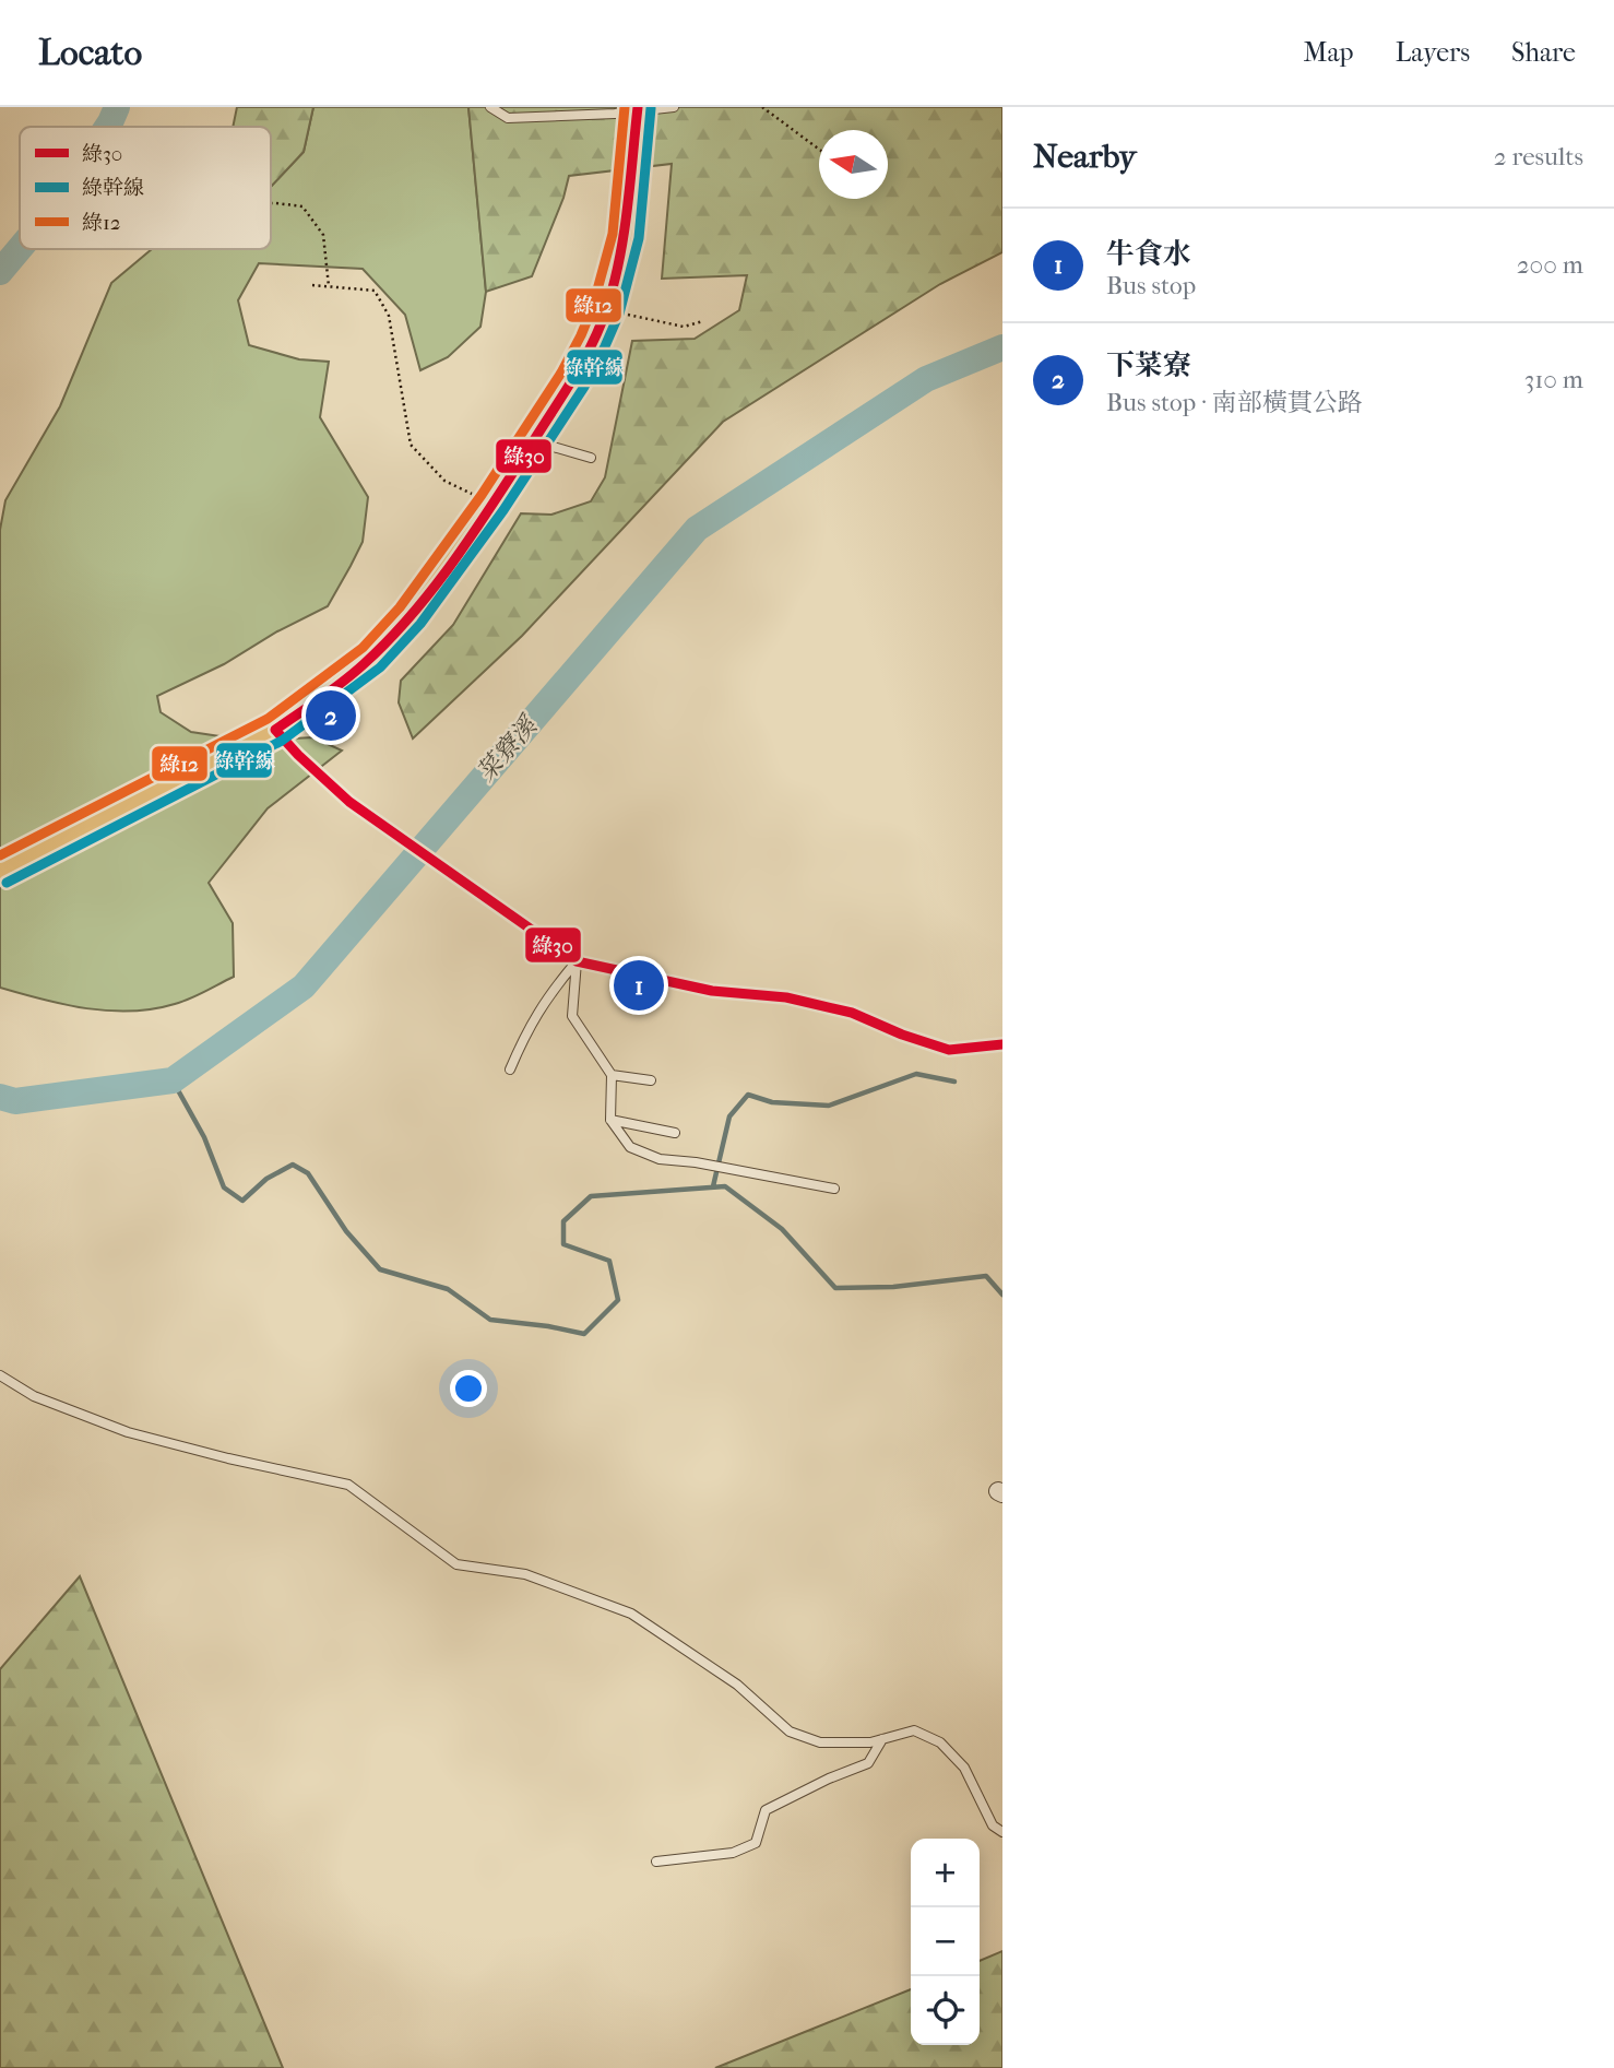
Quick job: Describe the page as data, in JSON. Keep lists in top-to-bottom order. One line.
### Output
{"water":["菜竂溪"],"lines":["transit line 綠30","transit line 綠12","transit line 綠幹線"],"legend":["綠30","綠幹線","綠12"],"north":"left","page":{"header":"Locato","nav":["Map","Layers","Share"],"heading":["Nearby","2 results"],"list":[{"mark":"1","name":"牛食水","note":"Bus stop","value":"200 m"},{"mark":"2","name":"下菜寮","note":"Bus stop · 南部橫貫公路","value":"310 m"}],"pins":["2","1"],"map_buttons":["+","−"]}}
